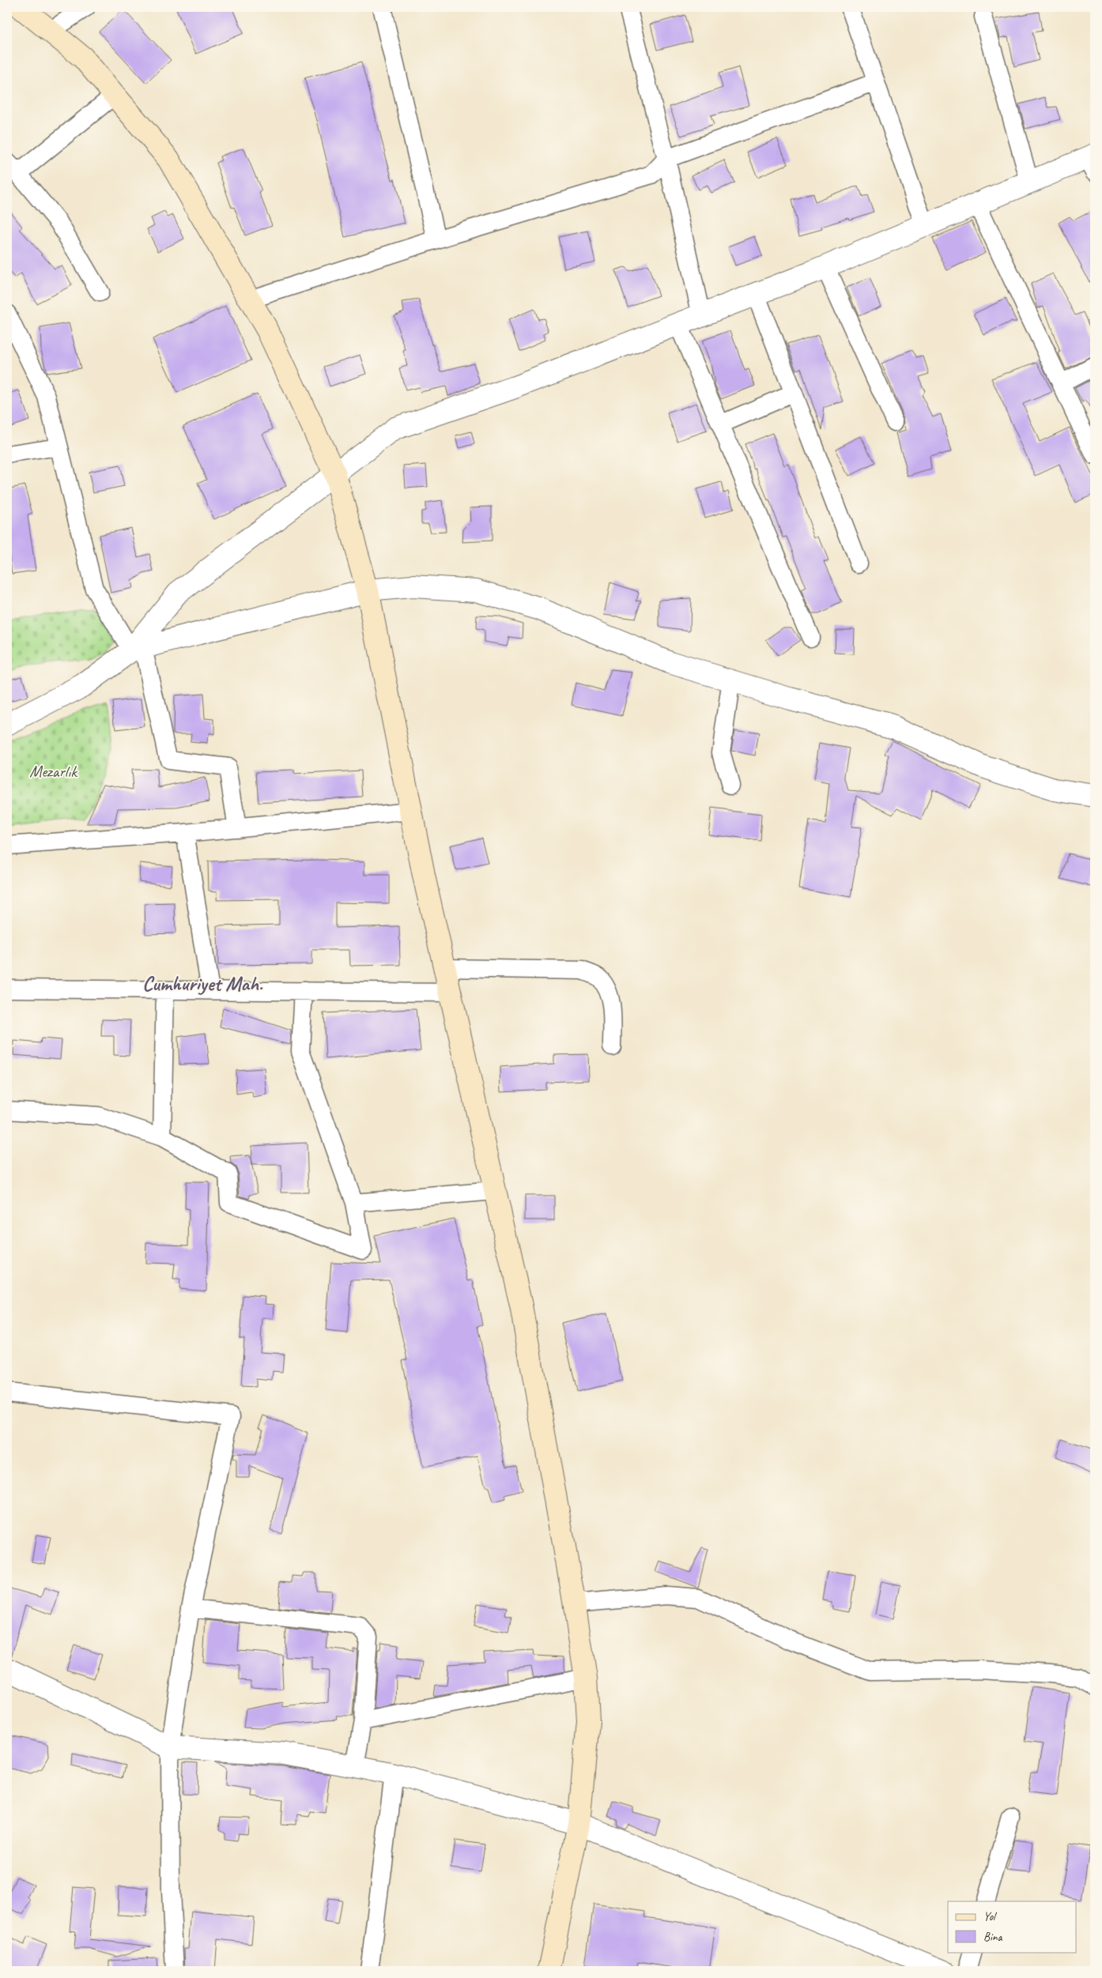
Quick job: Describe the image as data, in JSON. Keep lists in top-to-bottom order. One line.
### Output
{"districts":["Cumhuriyet Mah."],"parks":["Mezarlık"],"legend":["Yol","Bina"]}
